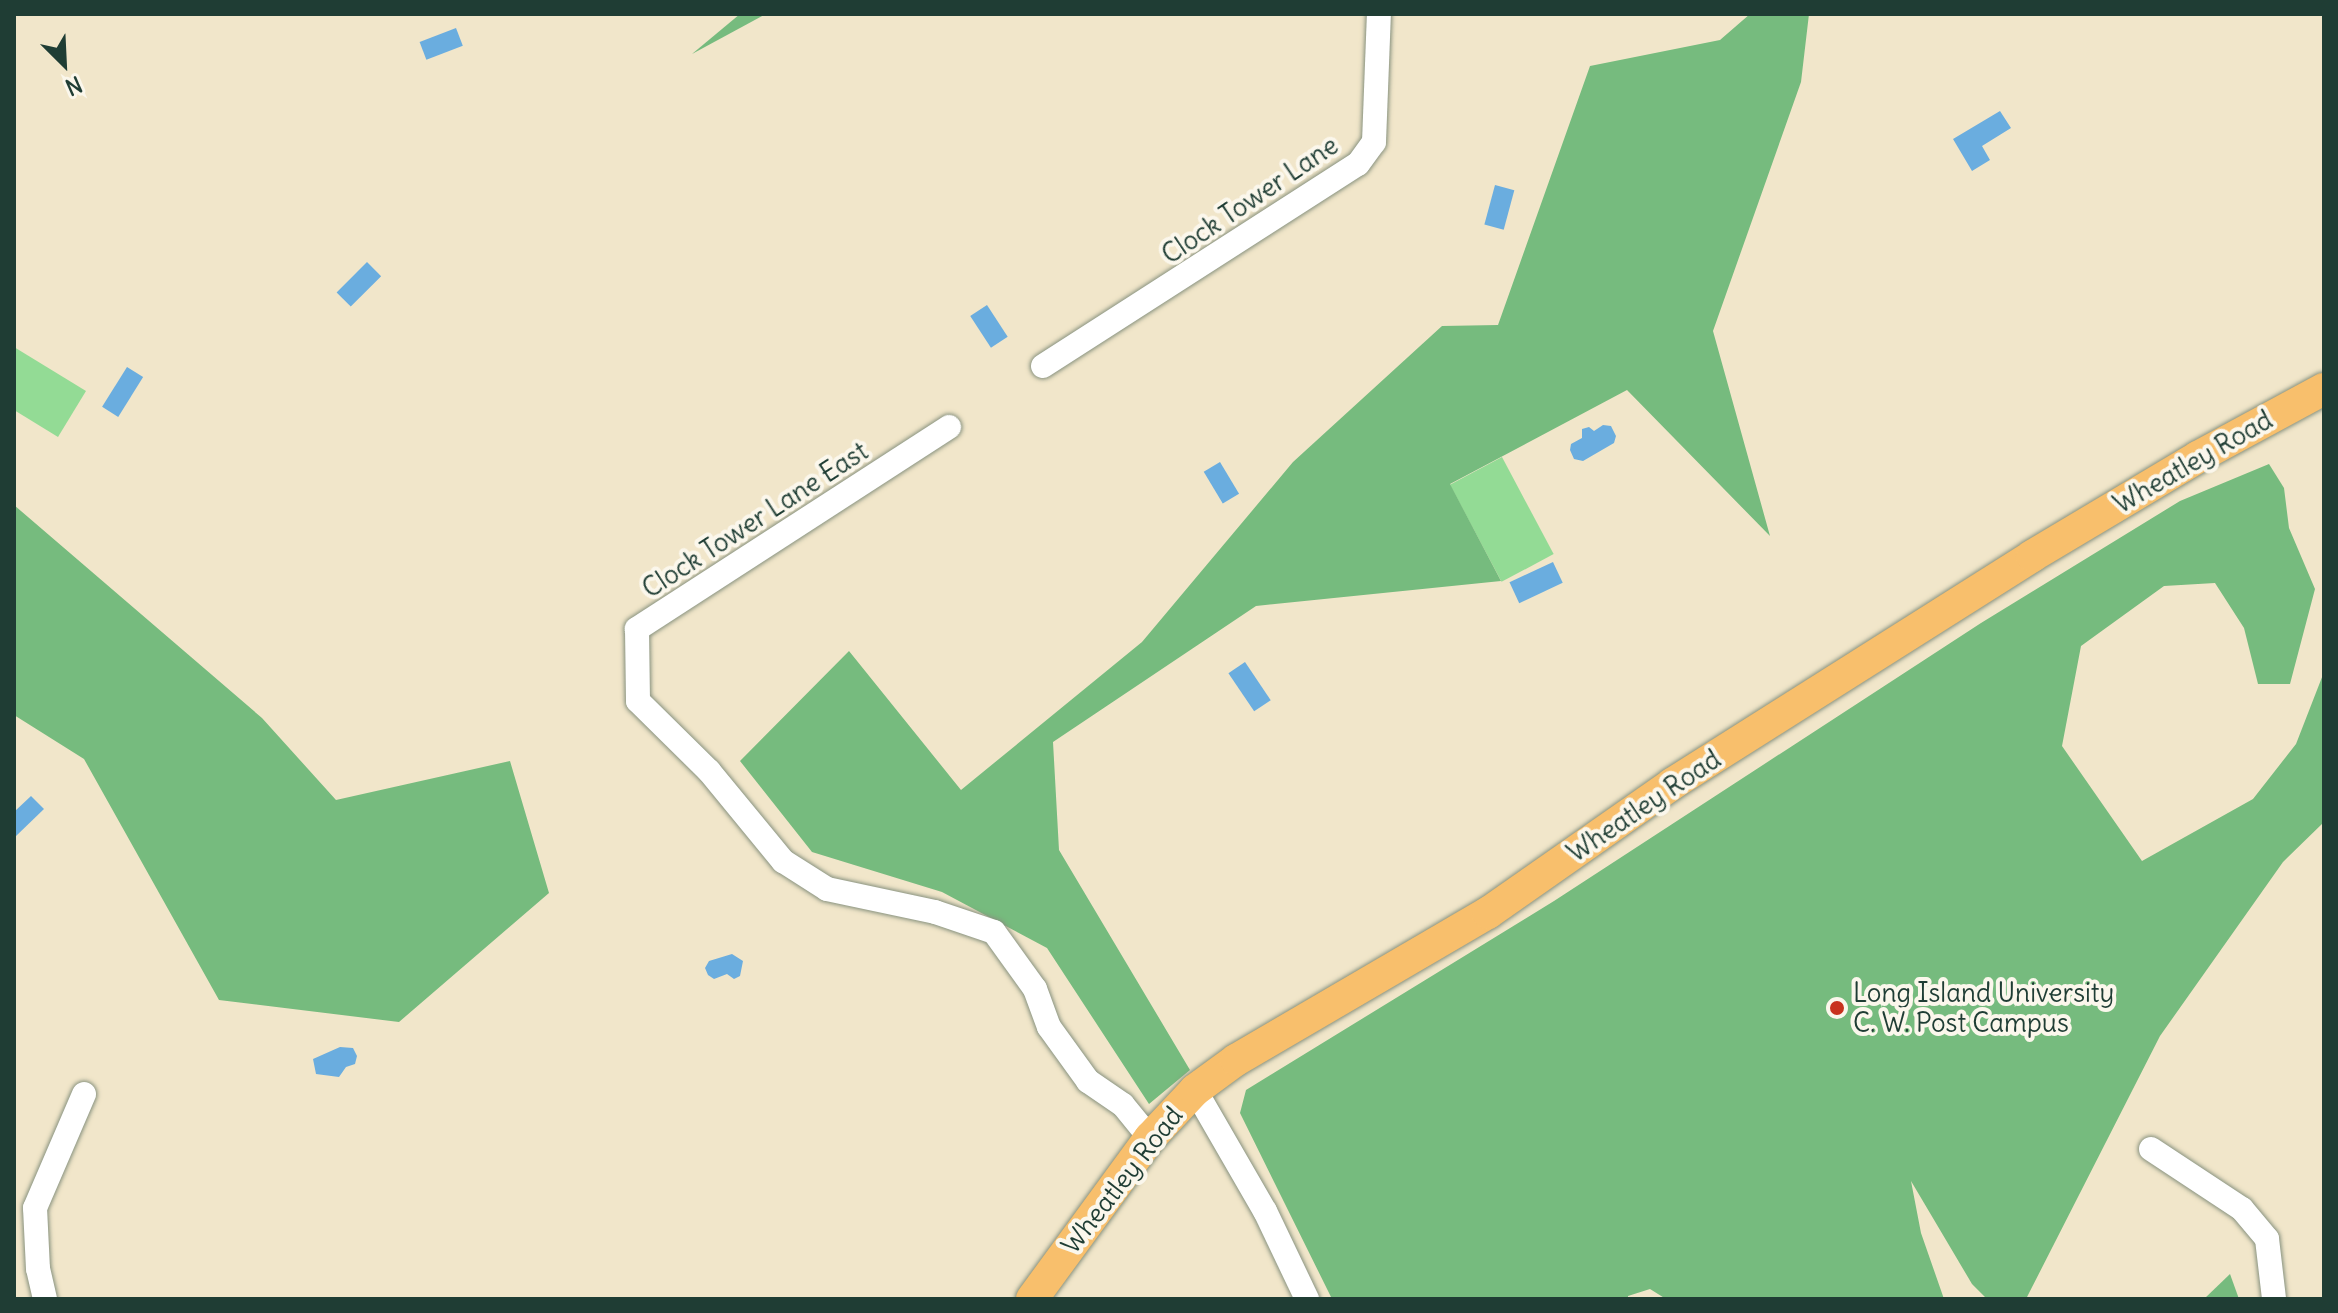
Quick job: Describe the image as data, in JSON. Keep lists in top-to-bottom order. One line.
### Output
{"streets":{"main road":["Wheatley Road"],"street":["Clock Tower Lane","Clock Tower Lane East"]},"crossings":[["Wheatley Road","Clock Tower Lane East"]],"places":["Long Island University C. W. Post Campus"],"north":"bottom right"}
